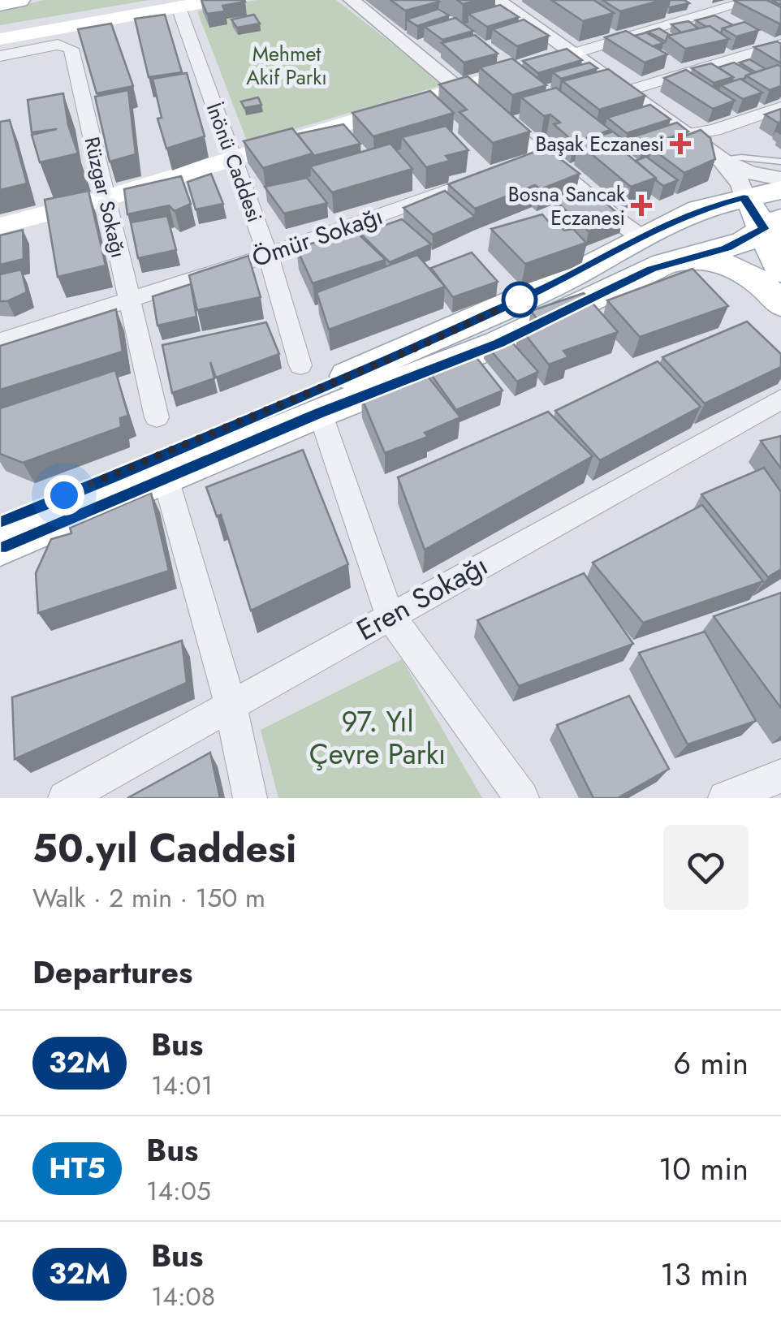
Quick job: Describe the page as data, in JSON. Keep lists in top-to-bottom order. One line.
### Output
{"streets":{"street":["İnönü Caddesi","Rüzgar Sokağı","Ömür Sokağı","Eren Sokağı"]},"crossings":[["İnönü Caddesi","Ömür Sokağı"],["Rüzgar Sokağı","Ömür Sokağı"]],"parks":["Mehmet Akif Parkı","97. Yıl Çevre Parkı"],"places":{"health":["Başak Eczanesi","Bosna Sancak Eczanesi"]},"lines":["bus line 32M"],"page":{"heading":[["50.yıl Caddesi","Walk · 2 min · 150 m"],"Departures"],"list":[{"mark":"32M","name":"Bus","note":"14:01","value":"6 min"},{"mark":"HT5","name":"Bus","note":"14:05","value":"10 min"},{"mark":"32M","name":"Bus","note":"14:08","value":"13 min"}]}}
